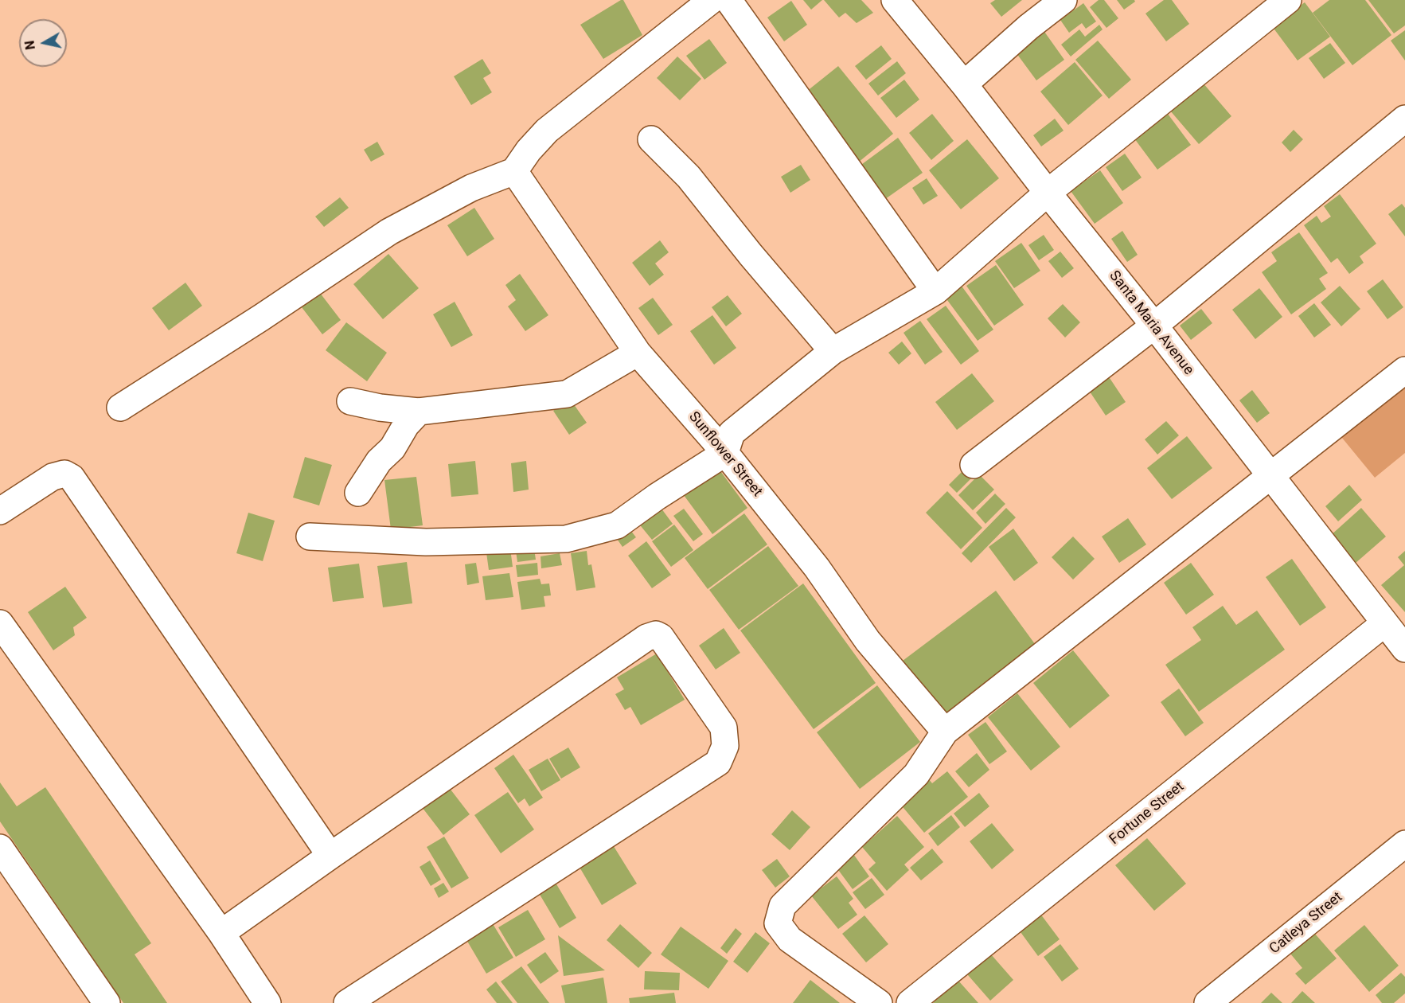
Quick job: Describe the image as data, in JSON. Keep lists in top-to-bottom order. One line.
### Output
{"streets":{"street":["Santa Maria Avenue","Sunflower Street","Fortune Street","Catleya Street"]},"crossings":[["Santa Maria Avenue","Fortune Street"]],"north":"left"}
